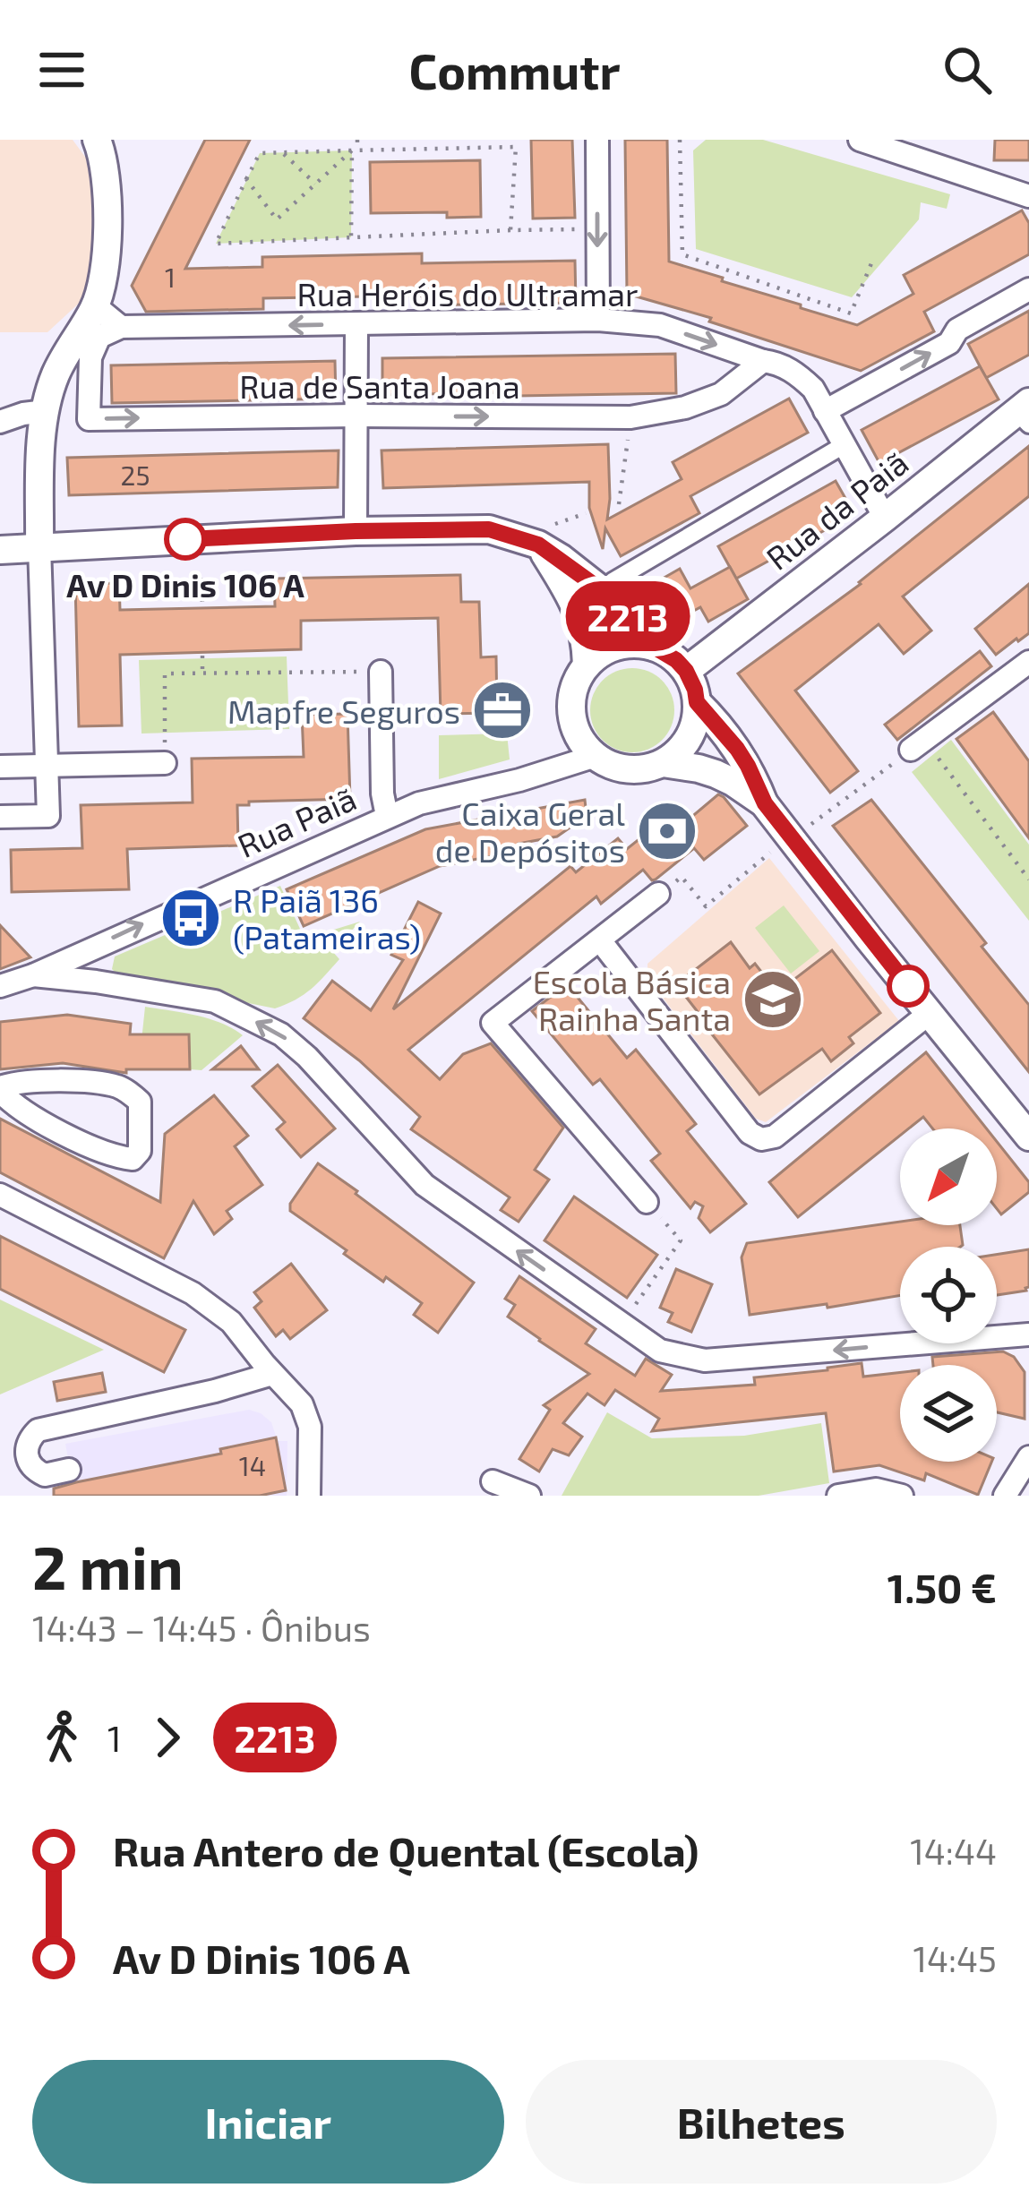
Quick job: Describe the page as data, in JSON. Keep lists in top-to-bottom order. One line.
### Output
{"streets":{"street":["Rua Heróis do Ultramar","Rua de Santa Joana","Rua da Paiã","Rua Paiã"]},"crossings":[["Rua Heróis do Ultramar","Rua de Santa Joana"],["Rua Heróis do Ultramar","Rua da Paiã"],["Rua da Paiã","Rua Paiã"]],"places":{"other":["Av D Dinis 106 A"],"office":["Mapfre Seguros"],"bank":["Caixa Geral de Depósitos"],"bus stop":["R Paiã 136 (Patameiras)"],"school or university":["Escola Básica Rainha Santa"]},"lines":["bus line 2213"],"house_numbers":["1","25","14"],"north":"bottom left","page":{"header":"Commutr","on_map":"2213","heading":["2 min","14:43 – 14:45 · Ônibus","1.50 €"],"legs":["1","2213"],"list":[{"name":"Rua Antero de Quental (Escola)","value":"14:44"},{"name":"Av D Dinis 106 A","value":"14:45"}],"buttons":["Iniciar","Bilhetes"]}}
